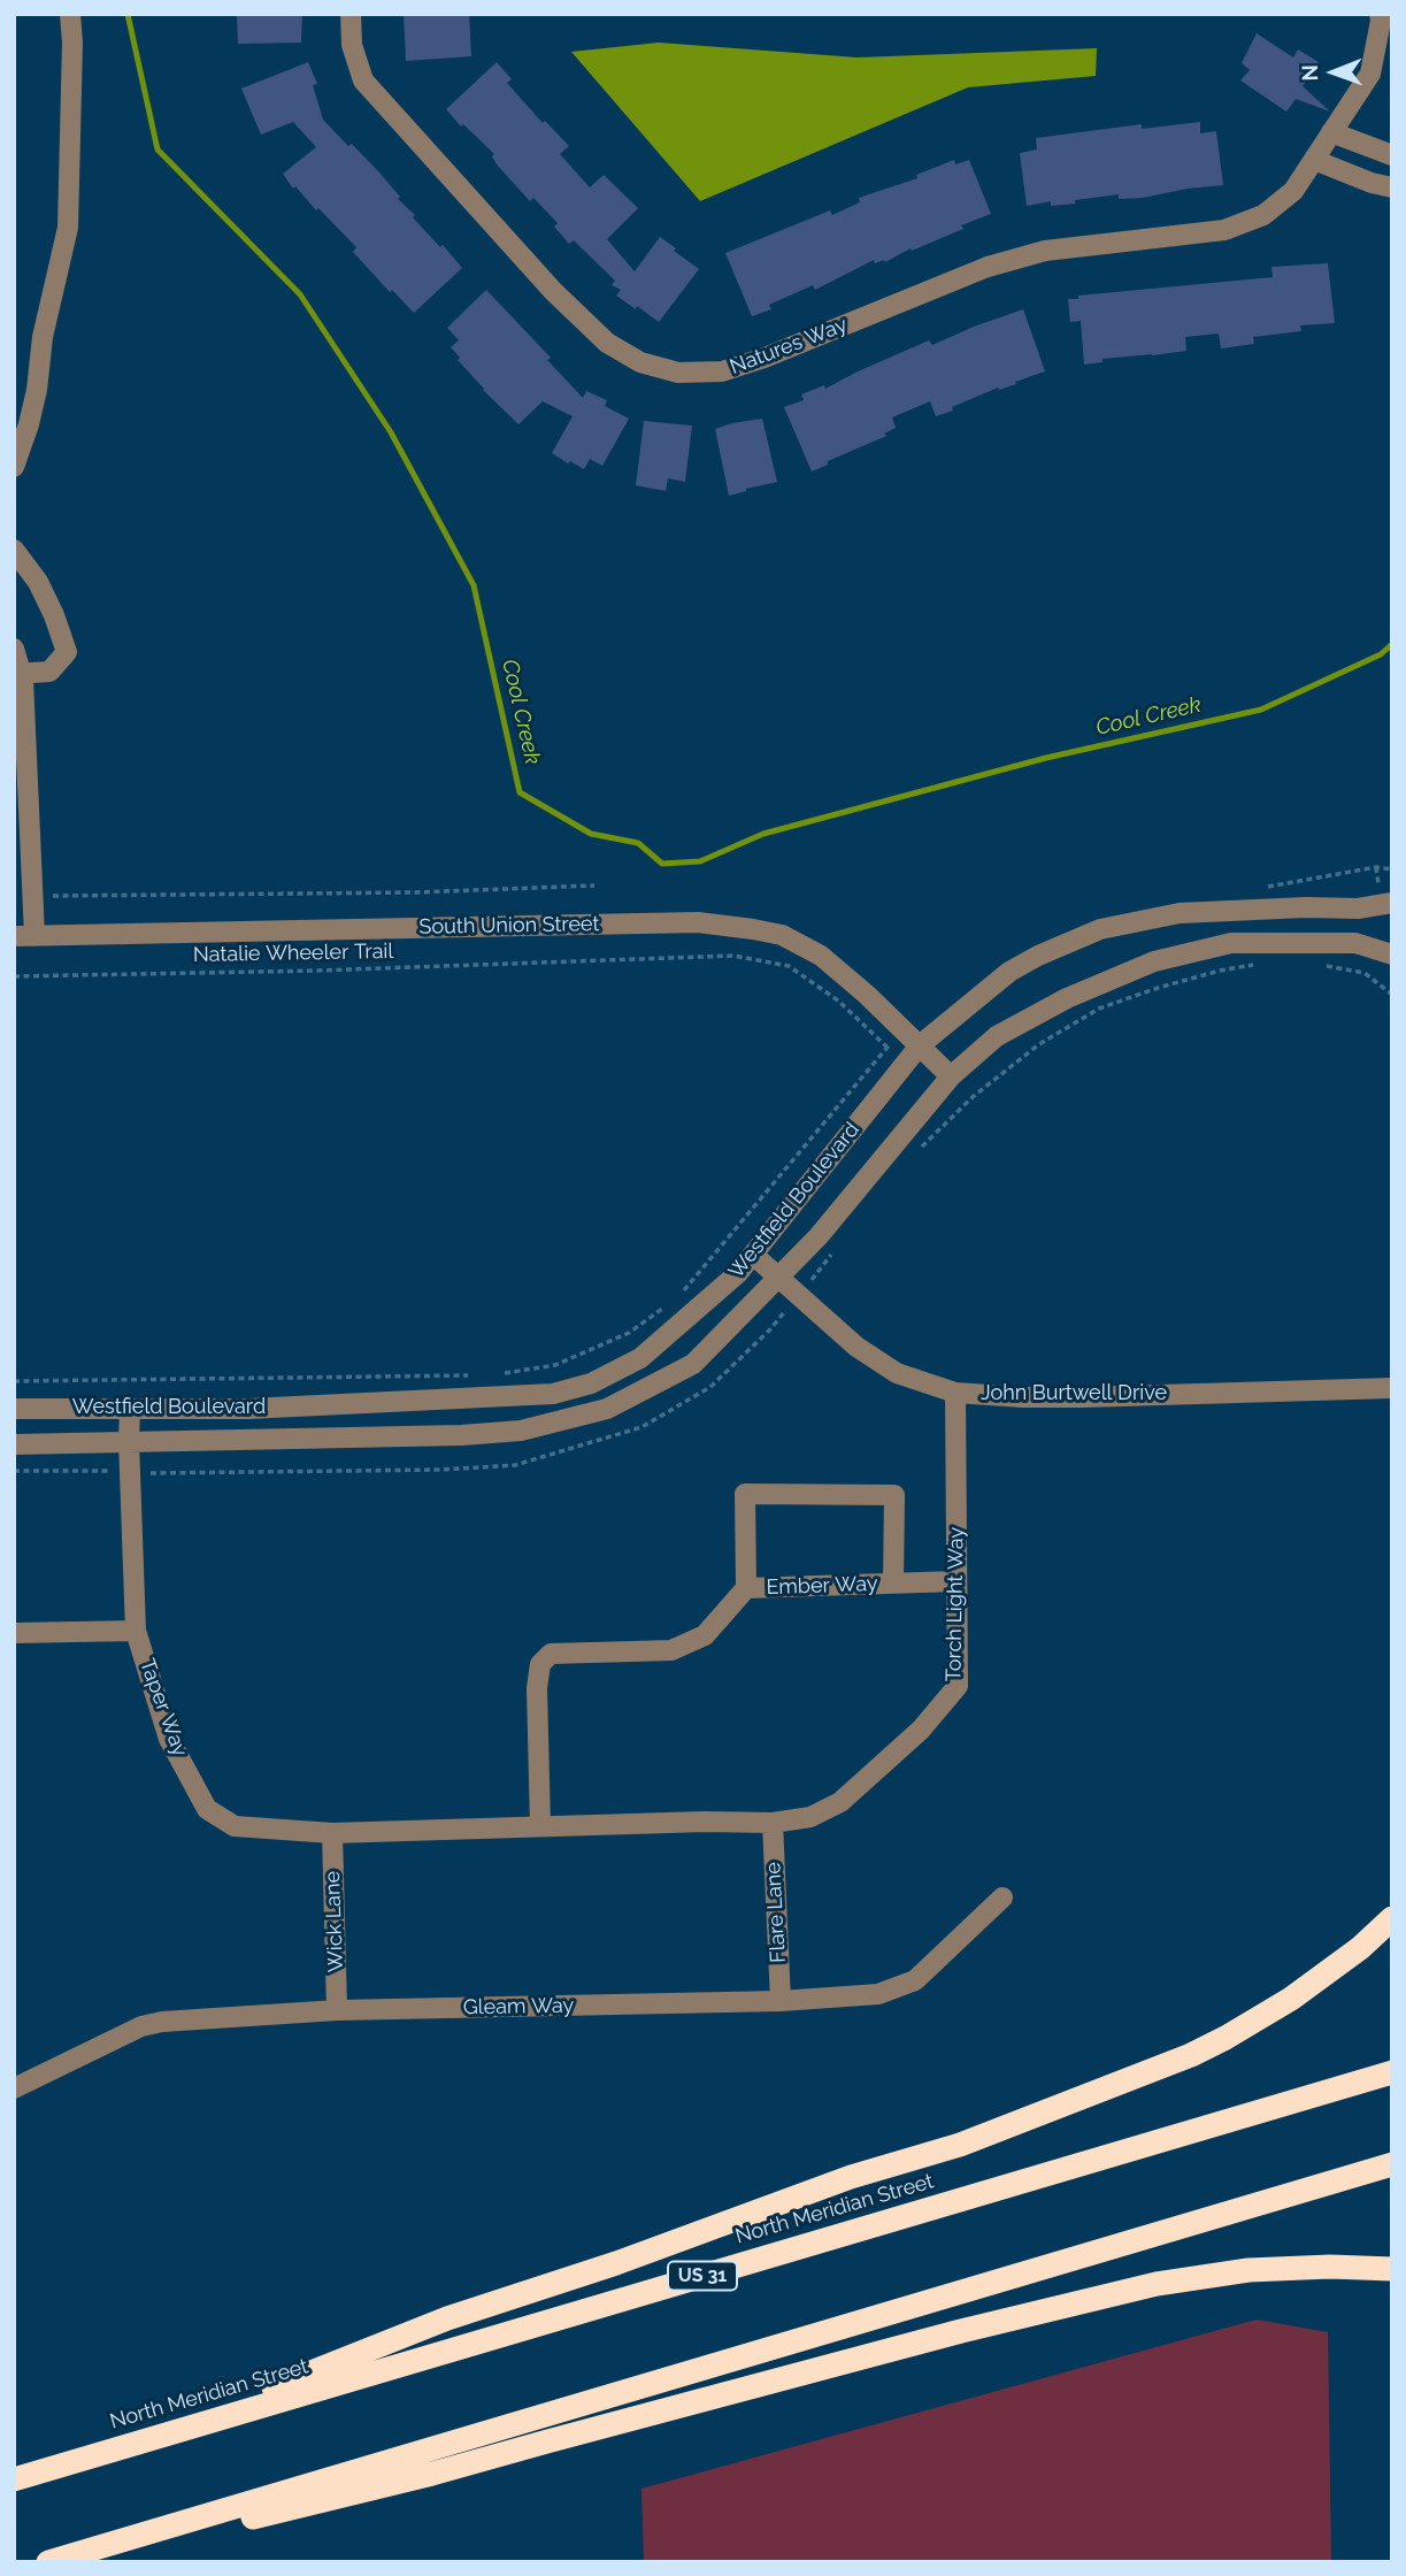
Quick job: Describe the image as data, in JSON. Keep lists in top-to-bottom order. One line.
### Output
{"streets":{"highway":["North Meridian Street","US 31"],"street":["Natures Way","South Union Street","Westfield Boulevard","John Burtwell Drive","Ember Way","Torch Light Way","Taper Way","Flare Lane","Wick Lane","Gleam Way"],"path":["Natalie Wheeler Trail"]},"crossings":[["South Union Street","Westfield Boulevard"],["Westfield Boulevard","John Burtwell Drive"],["Westfield Boulevard","Taper Way"],["John Burtwell Drive","Torch Light Way"],["Ember Way","Torch Light Way"],["Ember Way","Taper Way"],["Torch Light Way","Taper Way"],["Torch Light Way","Flare Lane"],["Taper Way","Wick Lane"],["Flare Lane","Gleam Way"],["Wick Lane","Gleam Way"]],"water":["Cool Creek"],"north":"left"}
